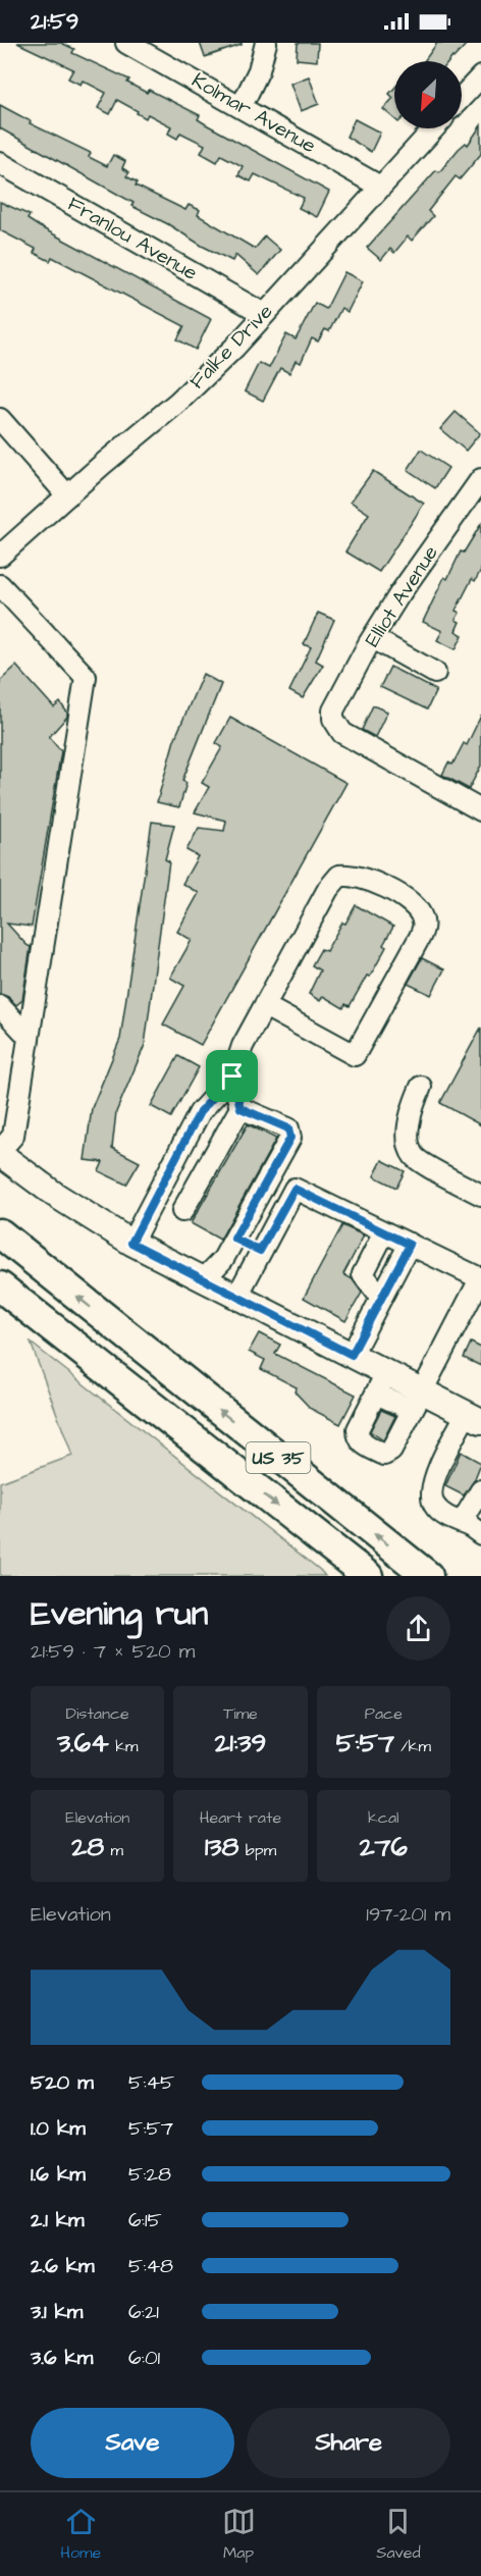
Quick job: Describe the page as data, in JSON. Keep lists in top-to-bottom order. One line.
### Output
{"streets":{"highway":["US 35"],"street":["Kolmar Avenue","Franlou Avenue","Falke Drive","Elliot Avenue"]},"crossings":[["Kolmar Avenue","Falke Drive"],["Franlou Avenue","Falke Drive"]],"north":"bottom left","page":{"status":"21:59","heading":["Evening run","21:59 · 7 × 520 m"],"stats":[["Distance","3.64 km"],["Time","21:39"],["Pace","5:57 /km"],["Elevation","28 m"],["Heart rate","138 bpm"],["kcal","276"]],"chart":["Elevation","197–201 m"],"list":[{"name":"520 m","note":"5:45"},{"name":"1.0 km","note":"5:57"},{"name":"1.6 km","note":"5:28"},{"name":"2.1 km","note":"6:15"},{"name":"2.6 km","note":"5:48"},{"name":"3.1 km","note":"6:21"},{"name":"3.6 km","note":"6:01"}],"buttons":["Save","Share"],"tabs":["Home","Map","Saved"]}}
